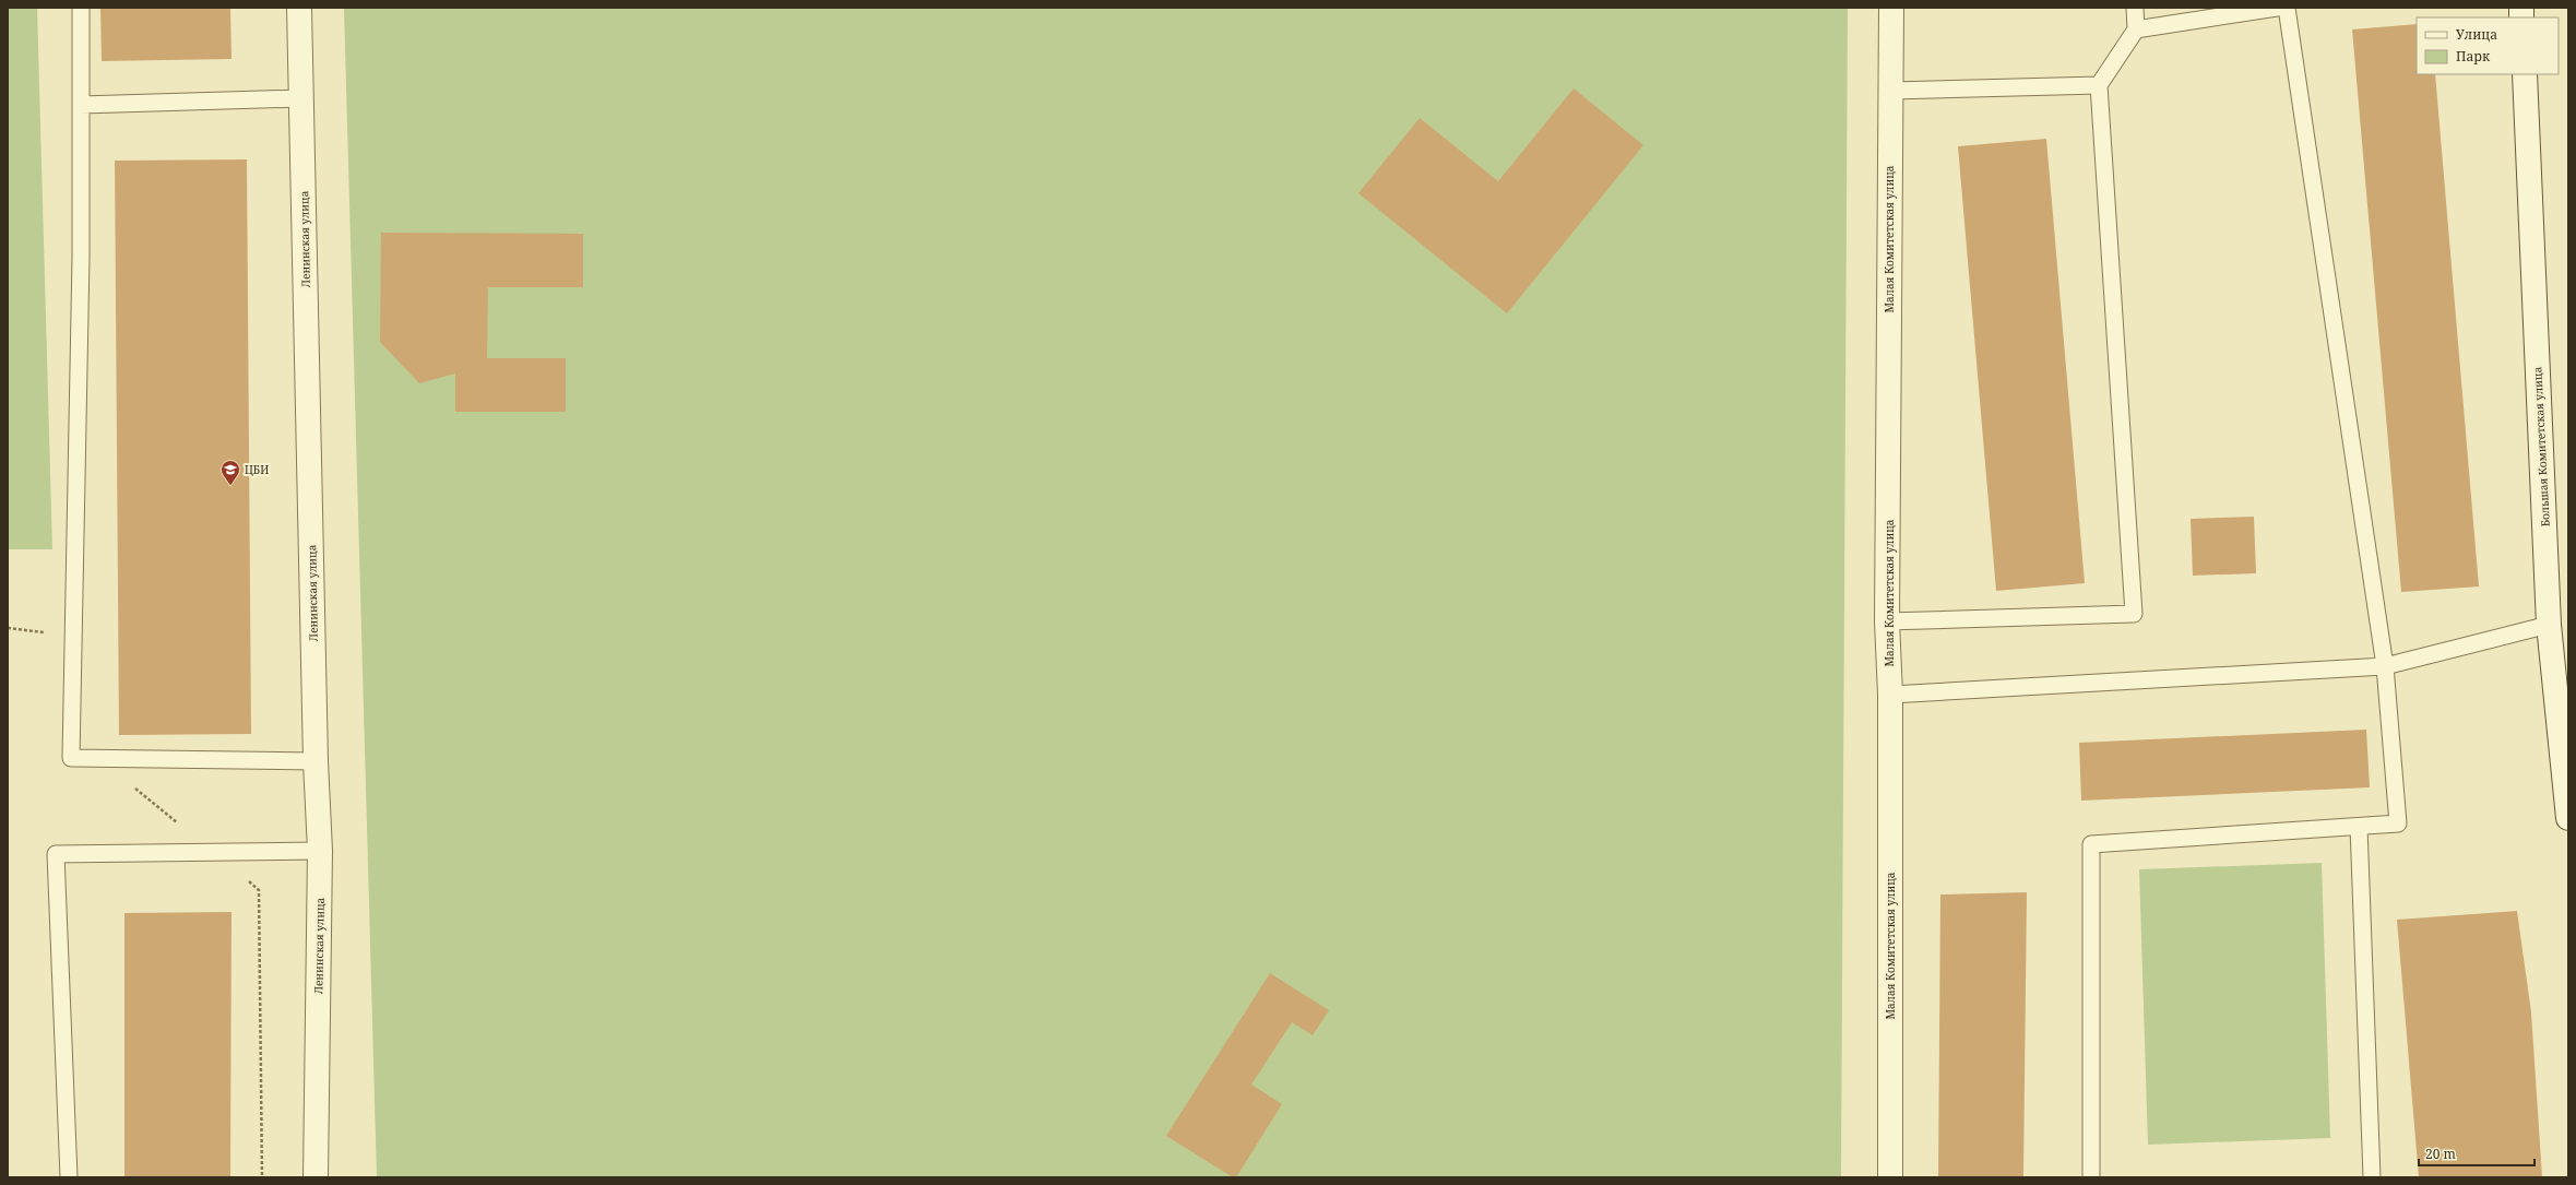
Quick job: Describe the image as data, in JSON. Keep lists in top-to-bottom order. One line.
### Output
{"streets":{"street":["Ленинская улица","Малая Комитетская улица","Большая Комитетская улица"]},"places":{"school or university":["ЦБИ"]},"legend":["Улица","Парк"],"scale_bar":"20 m"}
